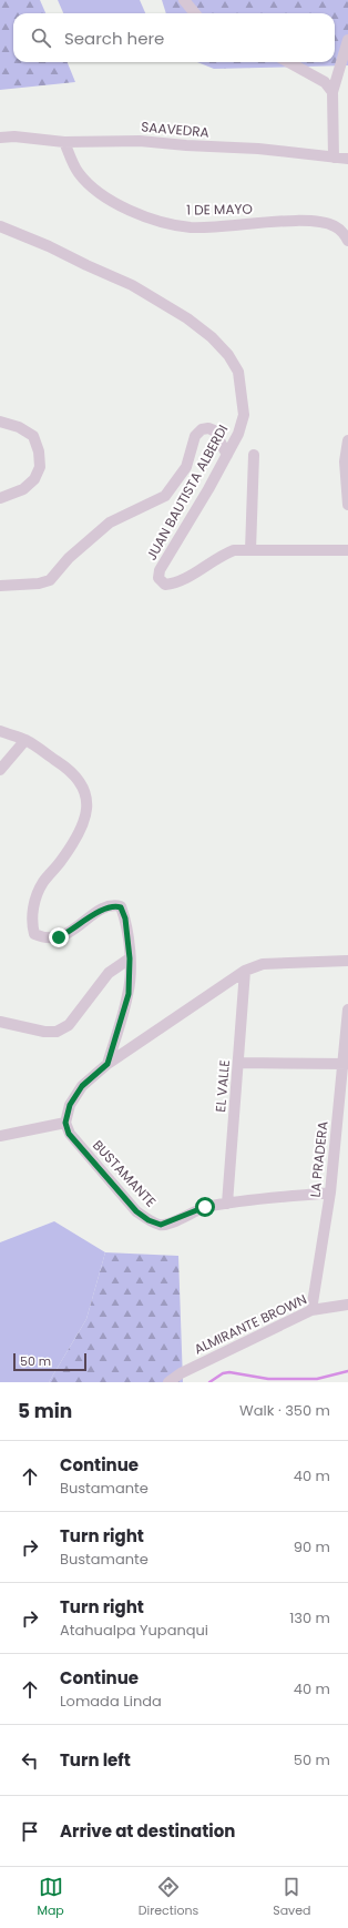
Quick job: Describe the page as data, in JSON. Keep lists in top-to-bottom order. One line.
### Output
{"streets":{"street":["SAAVEDRA","1 DE MAYO","JUAN BAUTISTA ALBERDI","EL VALLE","LA PRADERA","BUSTAMANTE","ALMIRANTE BROWN"]},"crossings":[["SAAVEDRA","1 DE MAYO"],["EL VALLE","BUSTAMANTE"],["LA PRADERA","BUSTAMANTE"],["LA PRADERA","ALMIRANTE BROWN"]],"scale_bar":"50 m","page":{"search":"Search here","scale":"50 m","heading":["5 min","Walk · 350 m"],"list":[["Continue","Bustamante","40 m"],["Turn right","Bustamante","90 m"],["Turn right","Atahualpa Yupanqui","130 m"],["Continue","Lomada Linda","40 m"],["Turn left","50 m"],"Arrive at destination"],"nav":["Map","Directions","Saved"]}}
